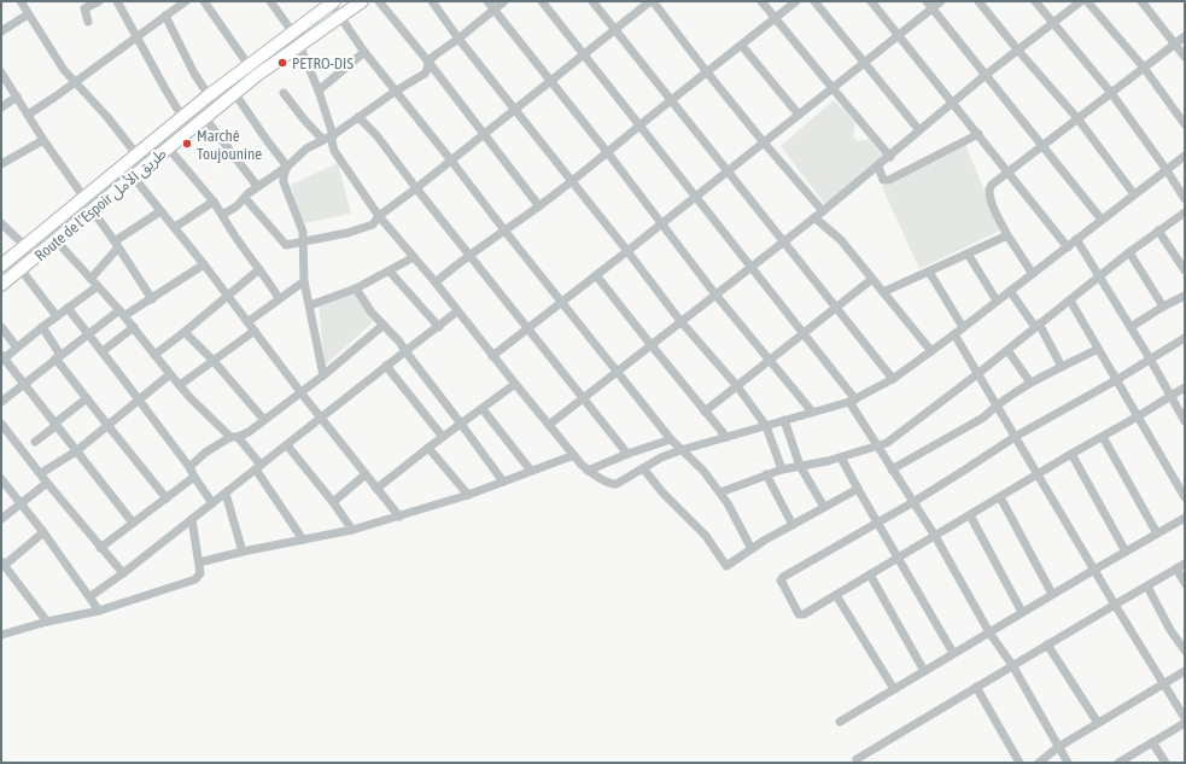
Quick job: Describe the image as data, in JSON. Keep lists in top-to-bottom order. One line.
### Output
{"streets":{"highway":["Route de l’Espoir طريق الأمل"]},"places":["PETRO-DIS","Marché Toujounine"]}
